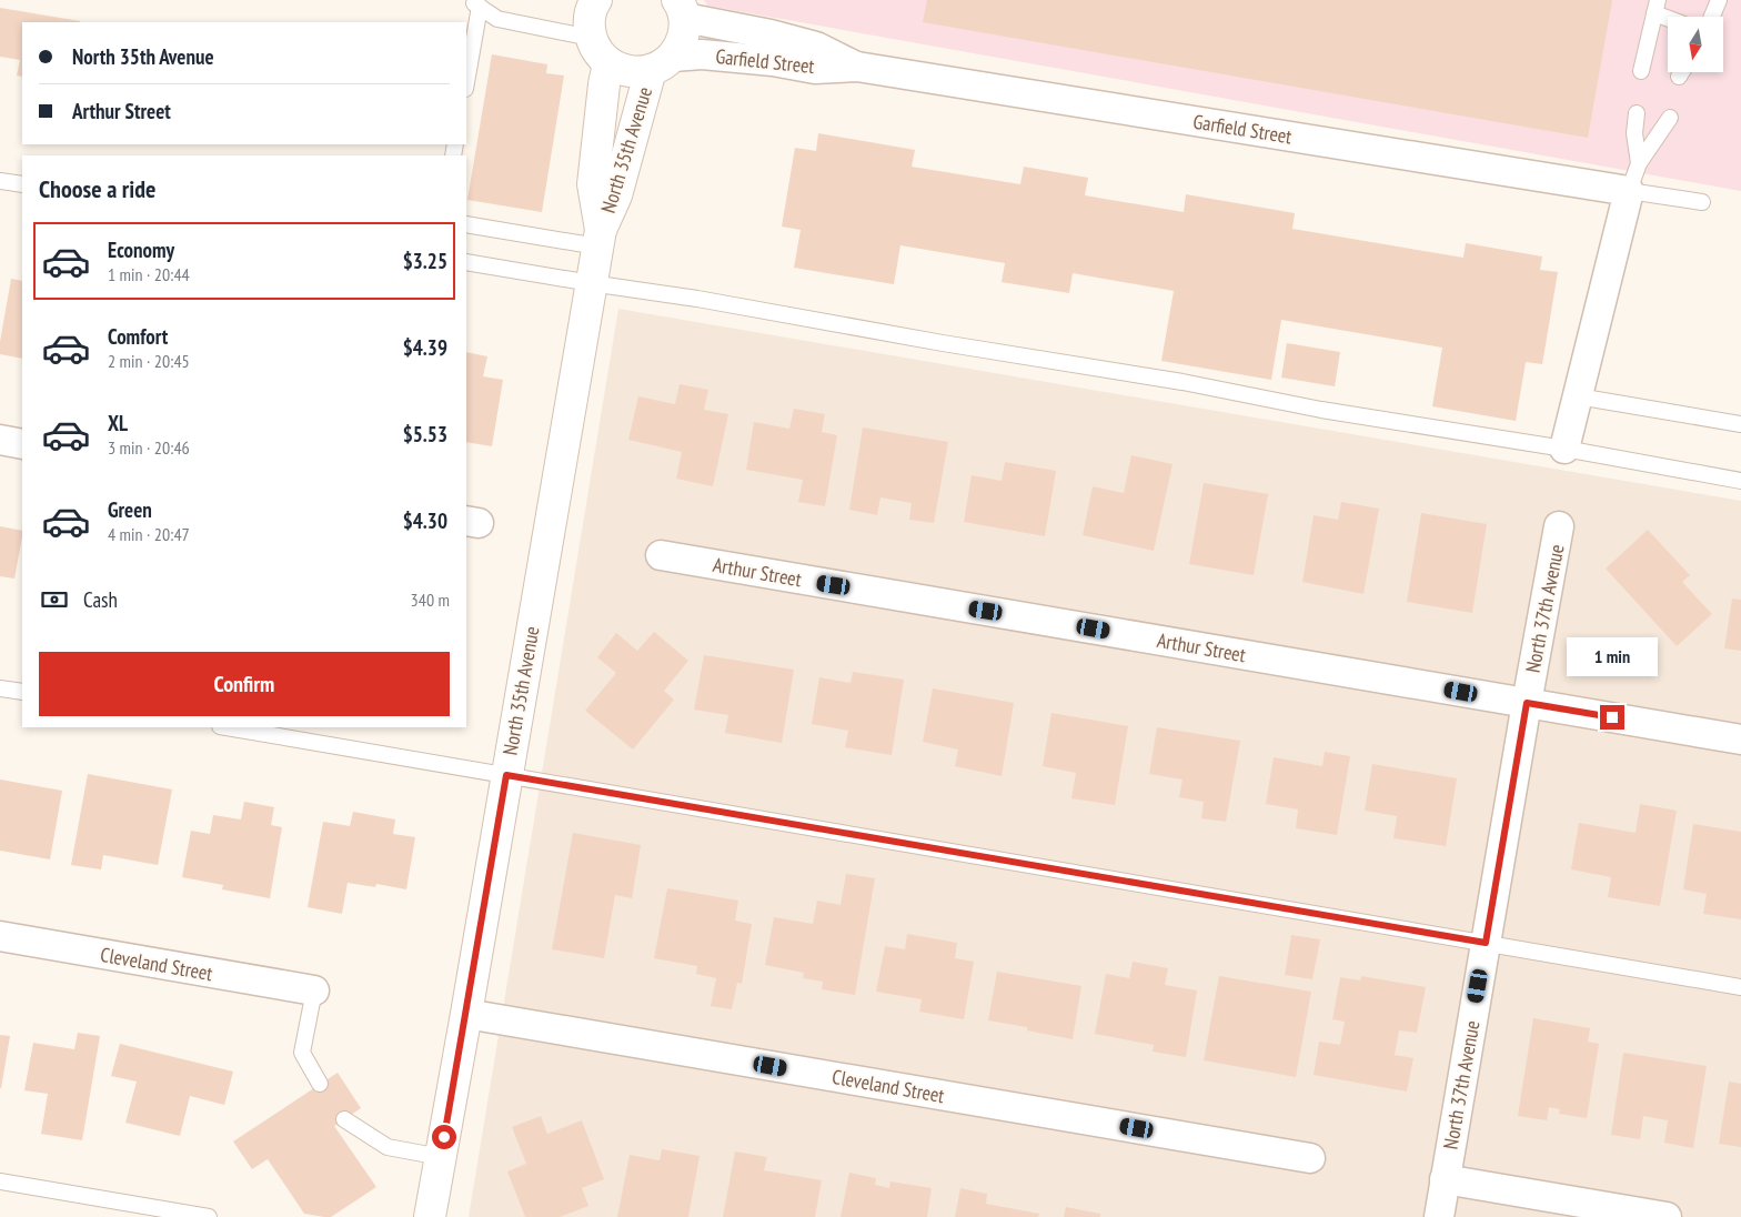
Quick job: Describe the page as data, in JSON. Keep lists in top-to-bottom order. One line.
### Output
{"streets":{"street":["Garfield Street","North 35th Avenue","Arthur Street","North 37th Avenue","Cleveland Street"]},"crossings":[["Garfield Street","North 35th Avenue"],["North 35th Avenue","Cleveland Street"],["Arthur Street","North 37th Avenue"]],"north":"bottom","page":{"banner":["North 35th Avenue","Arthur Street"],"heading":"Choose a ride","list":[{"name":"Economy","note":"1 min · 20:44","value":"$3.25"},{"name":"Comfort","note":"2 min · 20:45","value":"$4.39"},{"name":"XL","note":"3 min · 20:46","value":"$5.53"},{"name":"Green","note":"4 min · 20:47","value":"$4.30"}],"pay":["Cash","340 m"],"bubble":"1 min","buttons":"Confirm"}}
